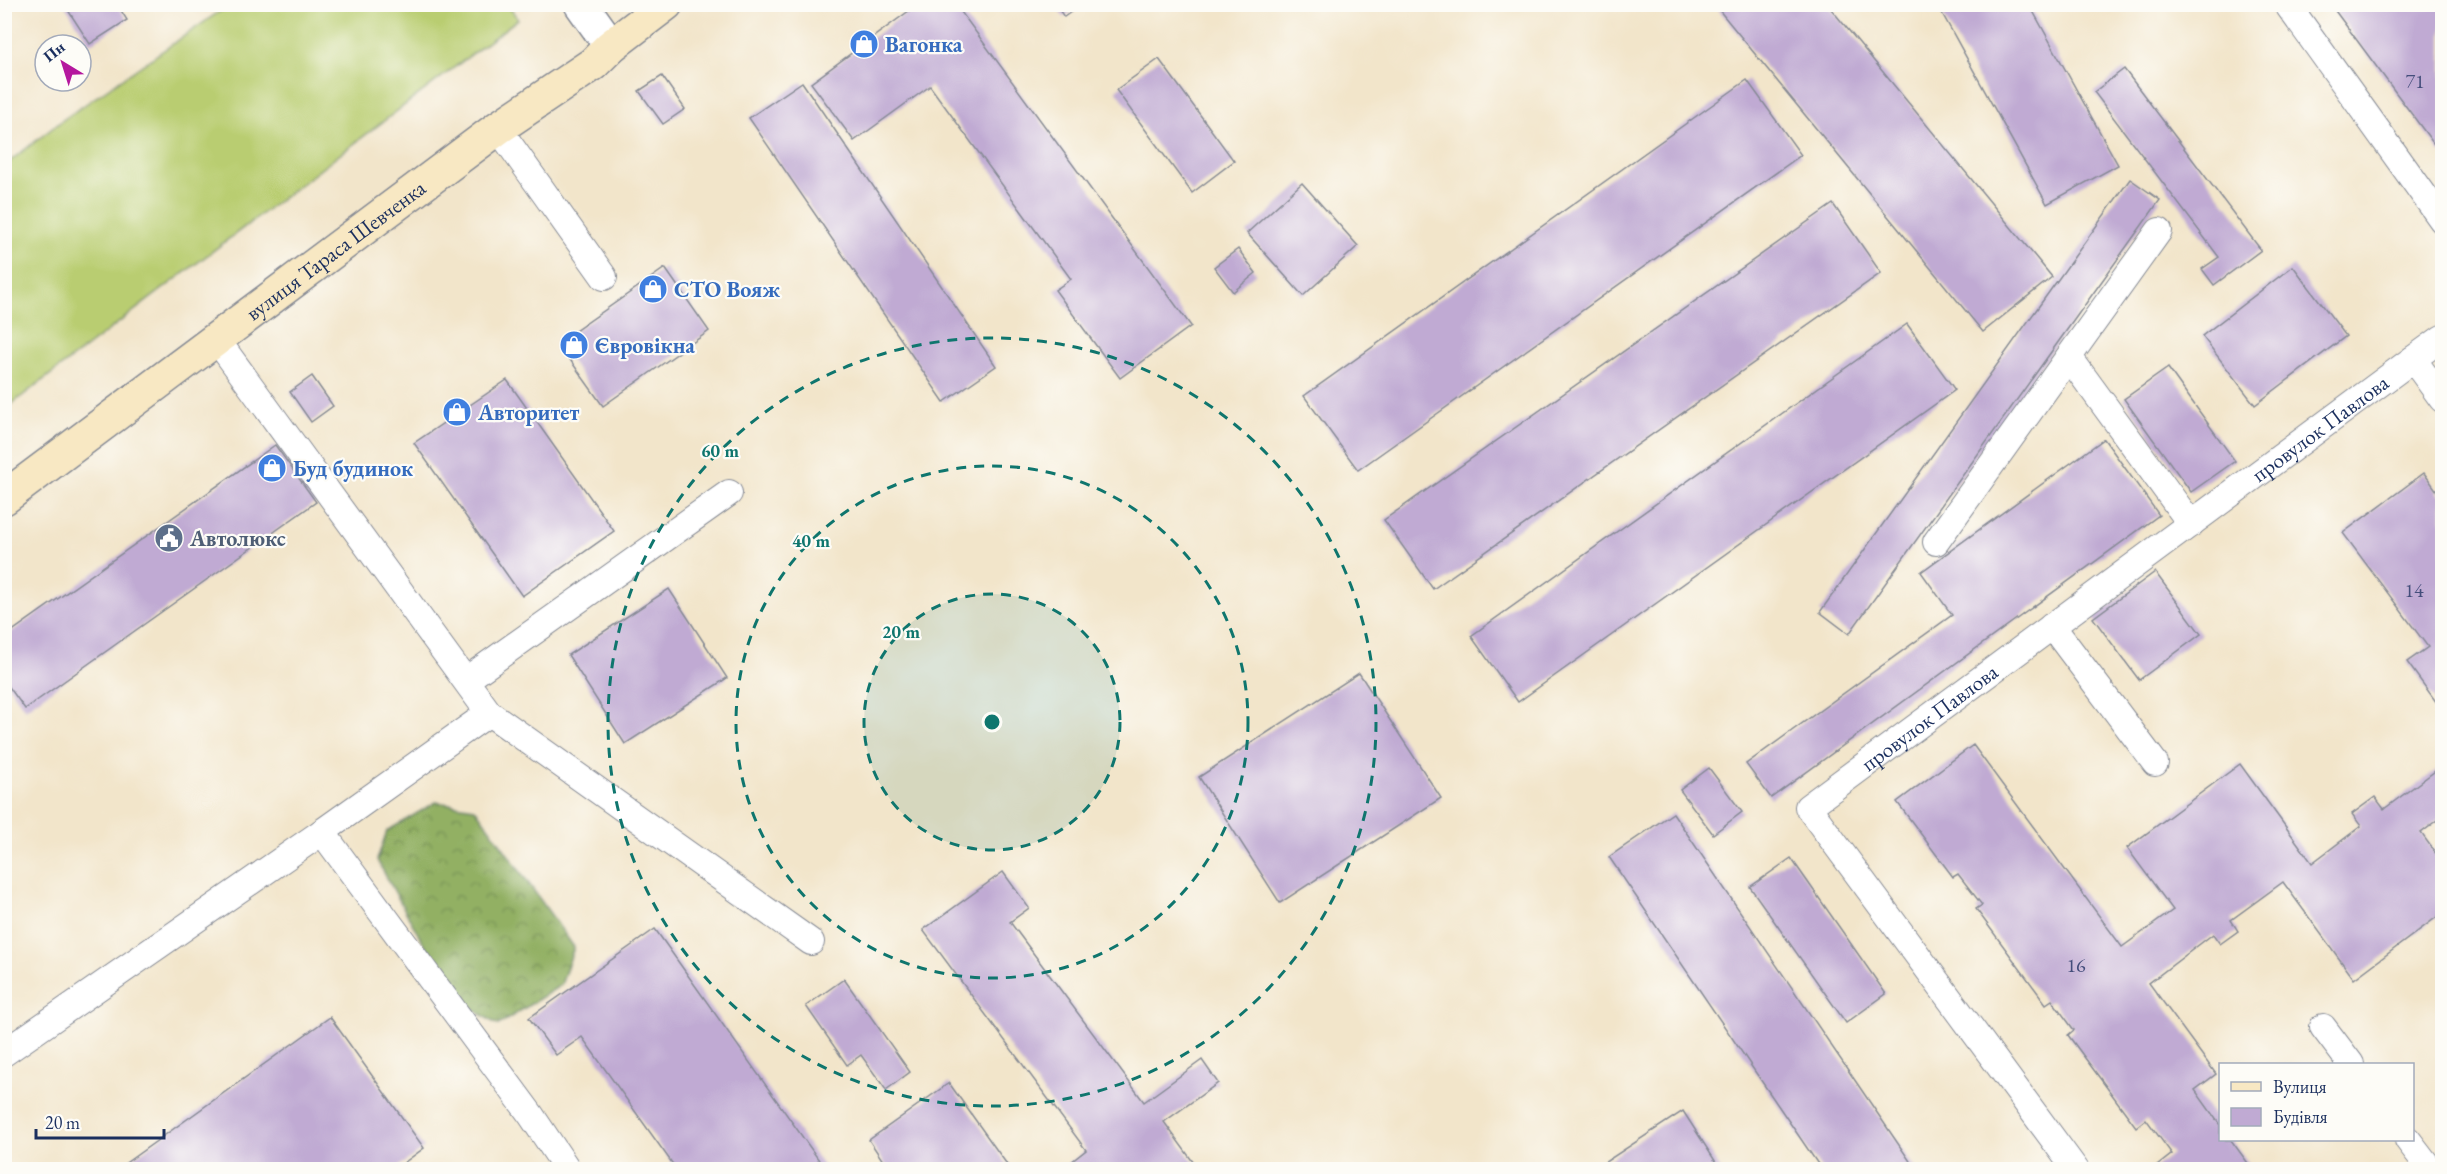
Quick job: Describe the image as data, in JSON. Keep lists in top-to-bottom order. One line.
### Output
{"streets":{"main road":["вулиця Тараса Шевченка"],"lane":["провулок Павлова"]},"places":{"shop":["Вагонка","СТО Вояж","Євровікна","Авторитет","Буд будинок"],"public building":["Автолюкс"]},"house_numbers":["71","14","16"],"legend":["Вулиця","Будівля"],"scale_bar":"20 m","north":"top left","rings":["60 m","40 m","20 m"]}
